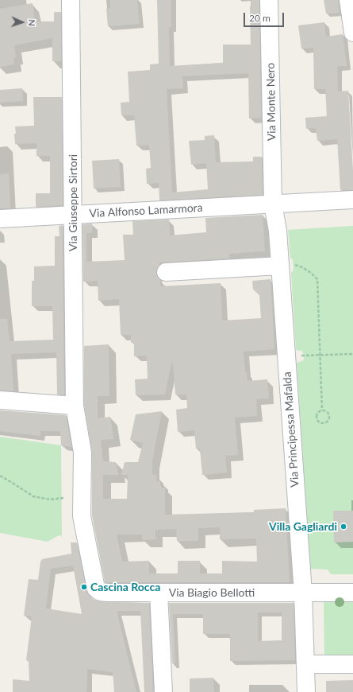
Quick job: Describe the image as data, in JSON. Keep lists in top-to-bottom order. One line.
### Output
{"streets":{"street":["Via Monte Nero","Via Giuseppe Sirtori","Via Alfonso Lamarmora","Via Principessa Mafalda","Via Biagio Bellotti"]},"crossings":[["Via Monte Nero","Via Alfonso Lamarmora"],["Via Monte Nero","Via Principessa Mafalda"],["Via Giuseppe Sirtori","Via Alfonso Lamarmora"],["Via Giuseppe Sirtori","Via Biagio Bellotti"],["Via Alfonso Lamarmora","Via Principessa Mafalda"],["Via Principessa Mafalda","Via Biagio Bellotti"]],"places":["Villa Gagliardi","Cascina Rocca"],"scale_bar":"20 m","north":"right"}
